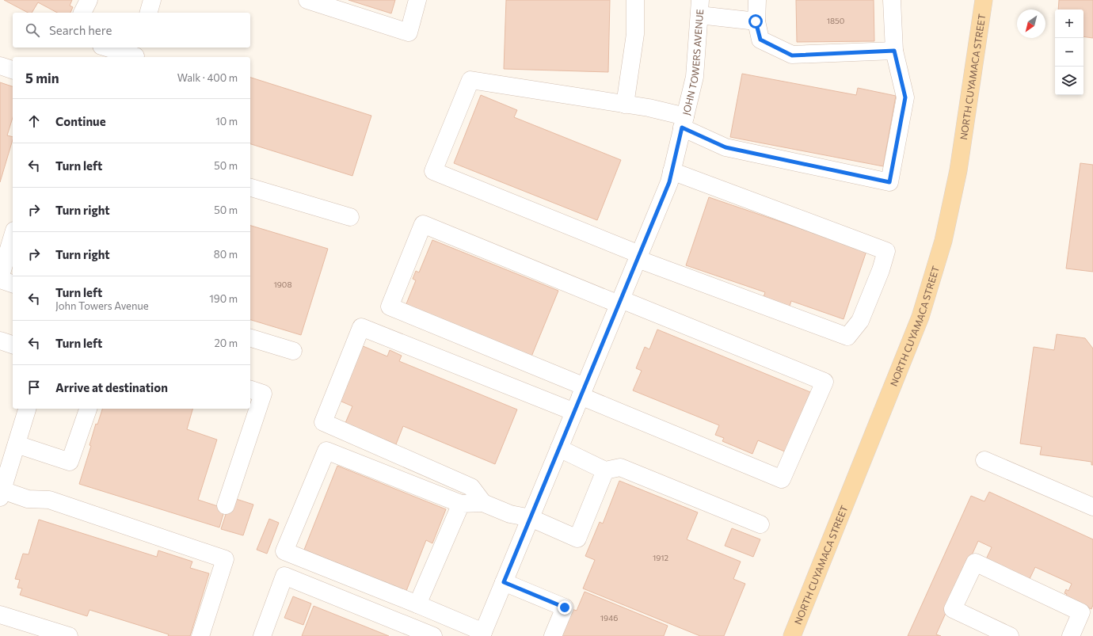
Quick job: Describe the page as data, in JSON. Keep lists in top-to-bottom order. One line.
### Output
{"streets":{"main road":["NORTH CUYAMACA STREET"],"street":["JOHN TOWERS AVENUE"]},"house_numbers":["1850","1908","1912","1946"],"north":"bottom left","page":{"map_buttons":["+","−"],"search":"Search here","heading":["5 min","Walk · 400 m"],"list":[["Continue","10 m"],["Turn left","50 m"],["Turn right","50 m"],["Turn right","80 m"],["Turn left","John Towers Avenue","190 m"],["Turn left","20 m"],"Arrive at destination"]}}
